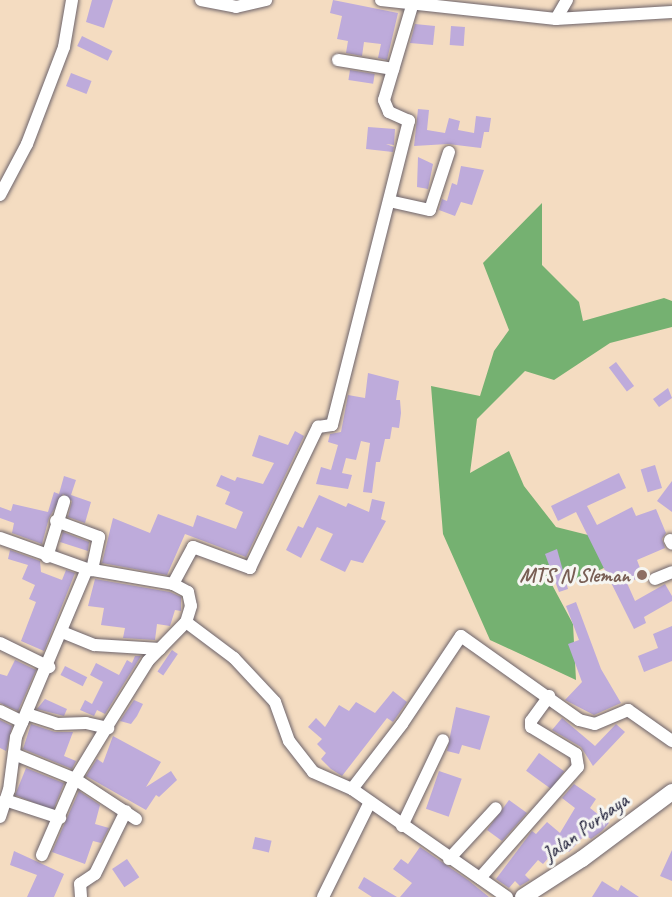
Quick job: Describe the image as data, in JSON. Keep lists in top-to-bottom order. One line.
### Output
{"streets":{"main road":["Jalan Purbaya"]},"places":["MTS N Sleman"]}
